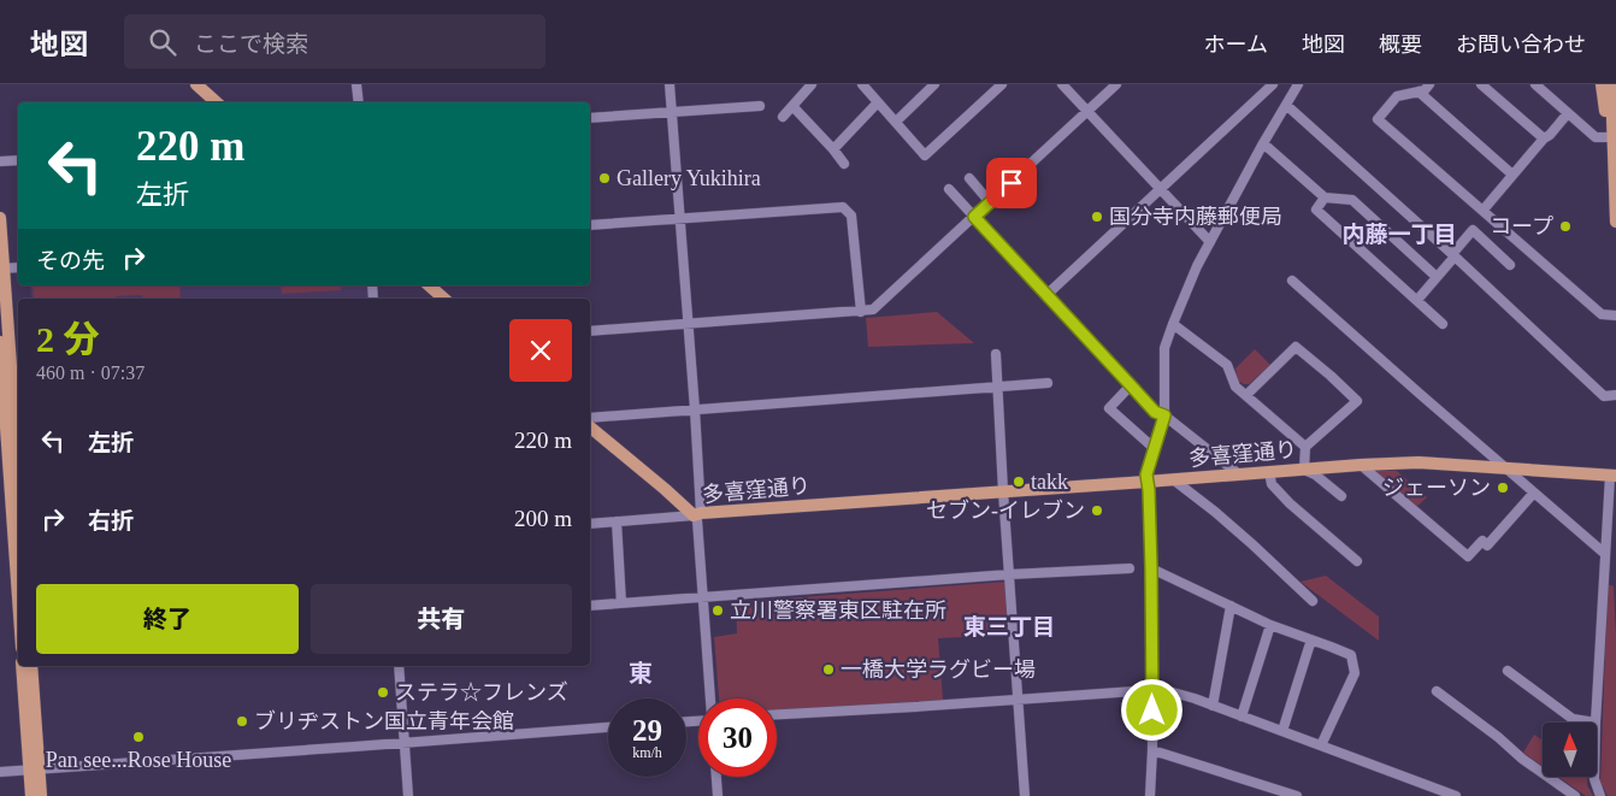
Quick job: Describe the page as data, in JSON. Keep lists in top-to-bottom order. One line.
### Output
{"streets":{"main road":["多喜窪通り"]},"districts":["内藤一丁目","東三丁目","東"],"places":["Gallery Yukihira","国分寺内藤郵便局","コープ","takk","ジェーソン","セブン-イレブン","立川警察署東区駐在所","一橋大学ラグビー場","ステラ☆フレンズ","ブリヂストン国立青年会館","Pan see...Rose House"],"north":"top","page":{"header":"地図","search":"ここで検索","nav":["ホーム","地図","概要","お問い合わせ"],"turn":["220 m","左折"],"then":"その先","heading":["2 分","460 m · 07:37"],"list":[{"name":"左折","value":"220 m"},{"name":"右折","value":"200 m"}],"buttons":["終了","共有"],"speed":"29 km/h","limit":"30"}}
